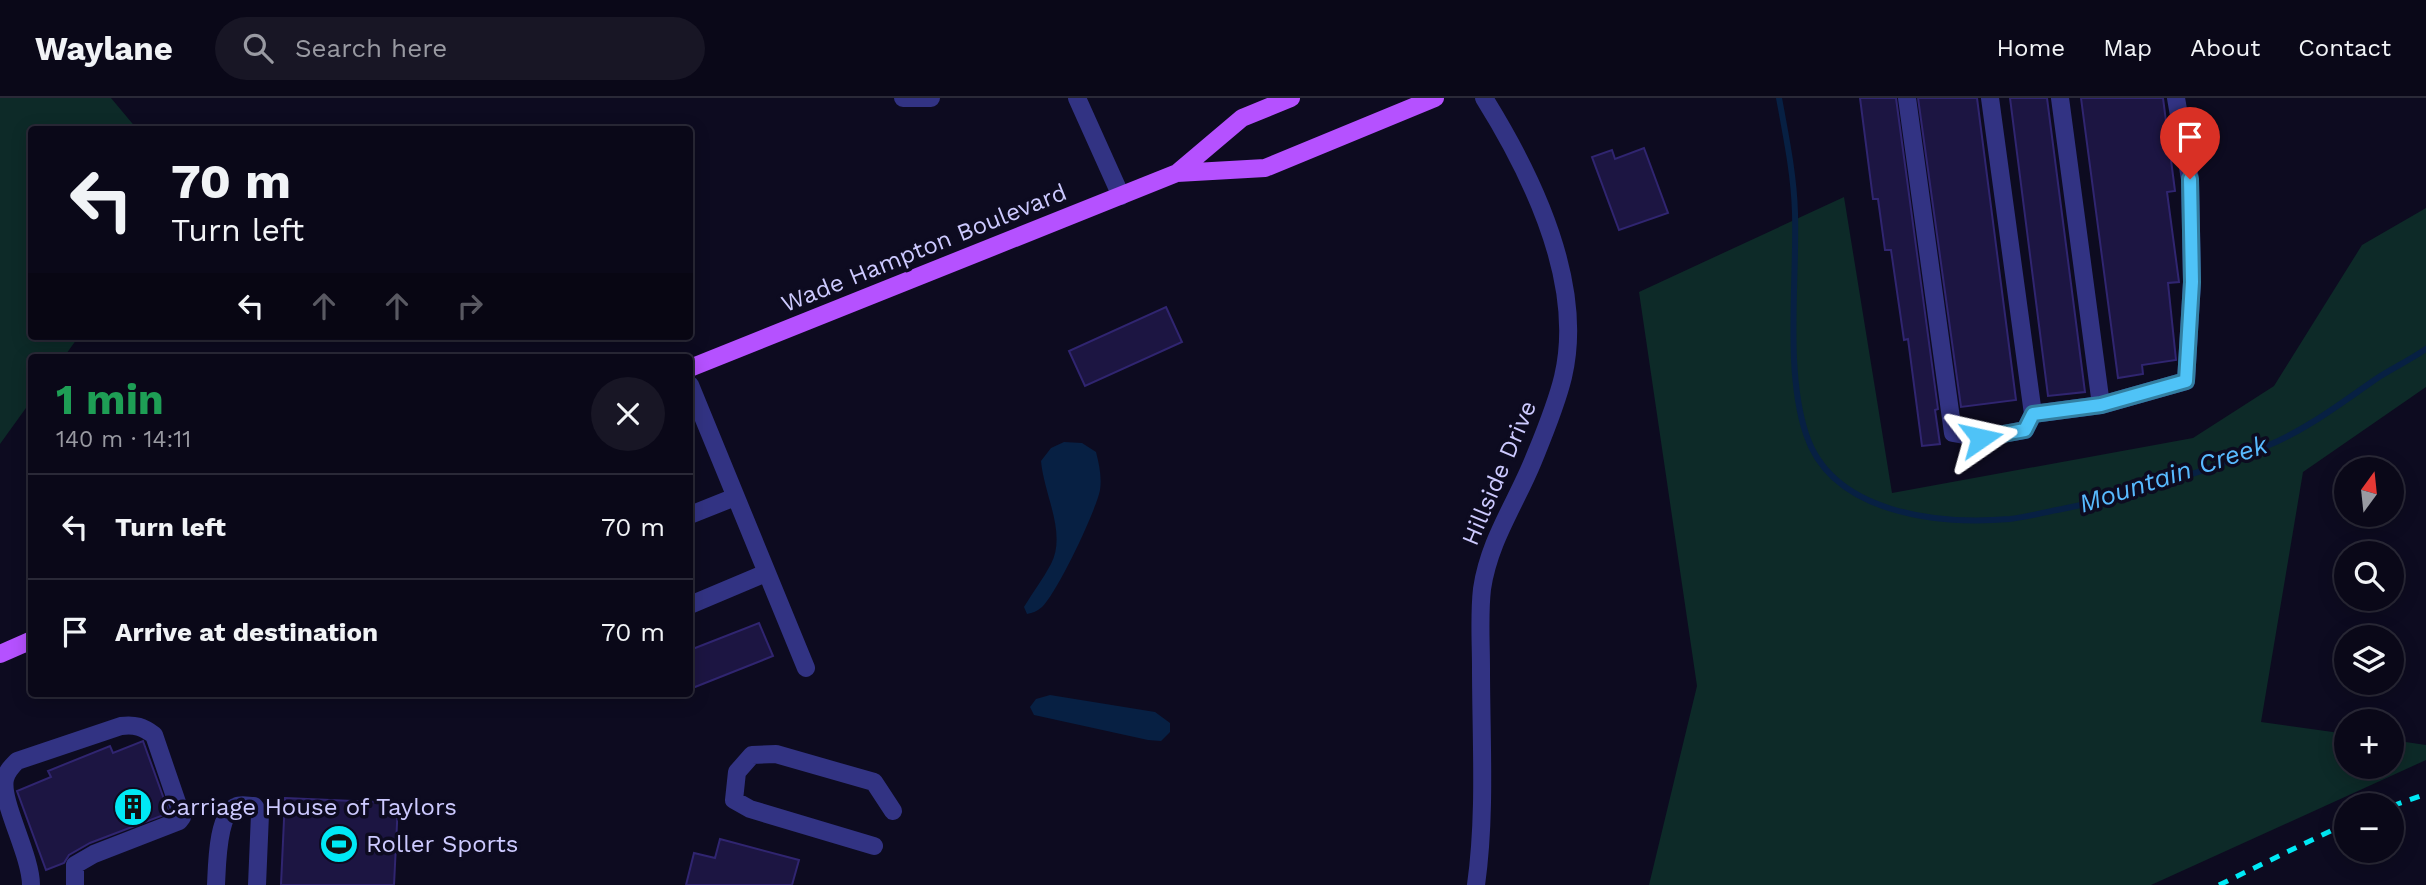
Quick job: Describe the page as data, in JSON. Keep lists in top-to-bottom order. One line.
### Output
{"streets":{"main road":["Wade Hampton Boulevard"],"street":["Hillside Drive"]},"water":["Mountain Creek"],"places":{"building":["Carriage House of Taylors"],"sports":["Roller Sports"]},"north":"top","page":{"header":"Waylane","search":"Search here","nav":["Home","Map","About","Contact"],"turn":["70 m","Turn left"],"heading":["1 min","140 m · 14:11"],"map_buttons":["+","−"],"list":[{"name":"Turn left","value":"70 m"},{"name":"Arrive at destination","value":"70 m"}]}}
